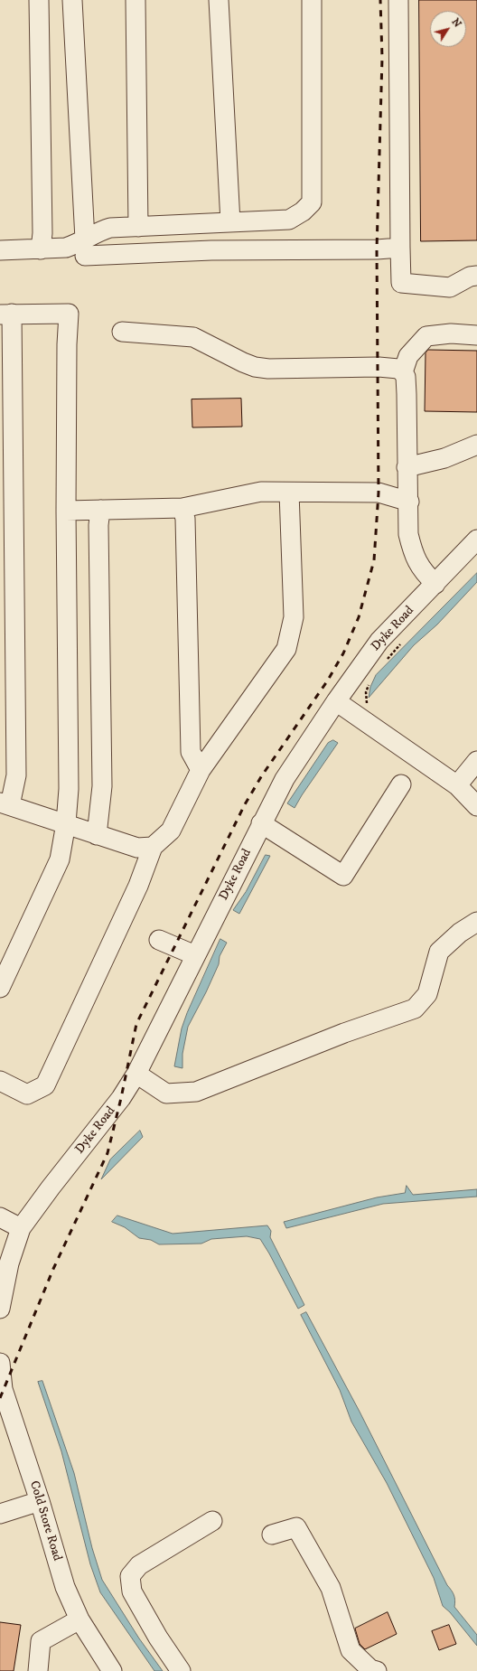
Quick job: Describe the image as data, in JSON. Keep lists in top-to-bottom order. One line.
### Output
{"streets":{"street":["Dyke Road","Cold Store Road"]},"north":"top right"}
